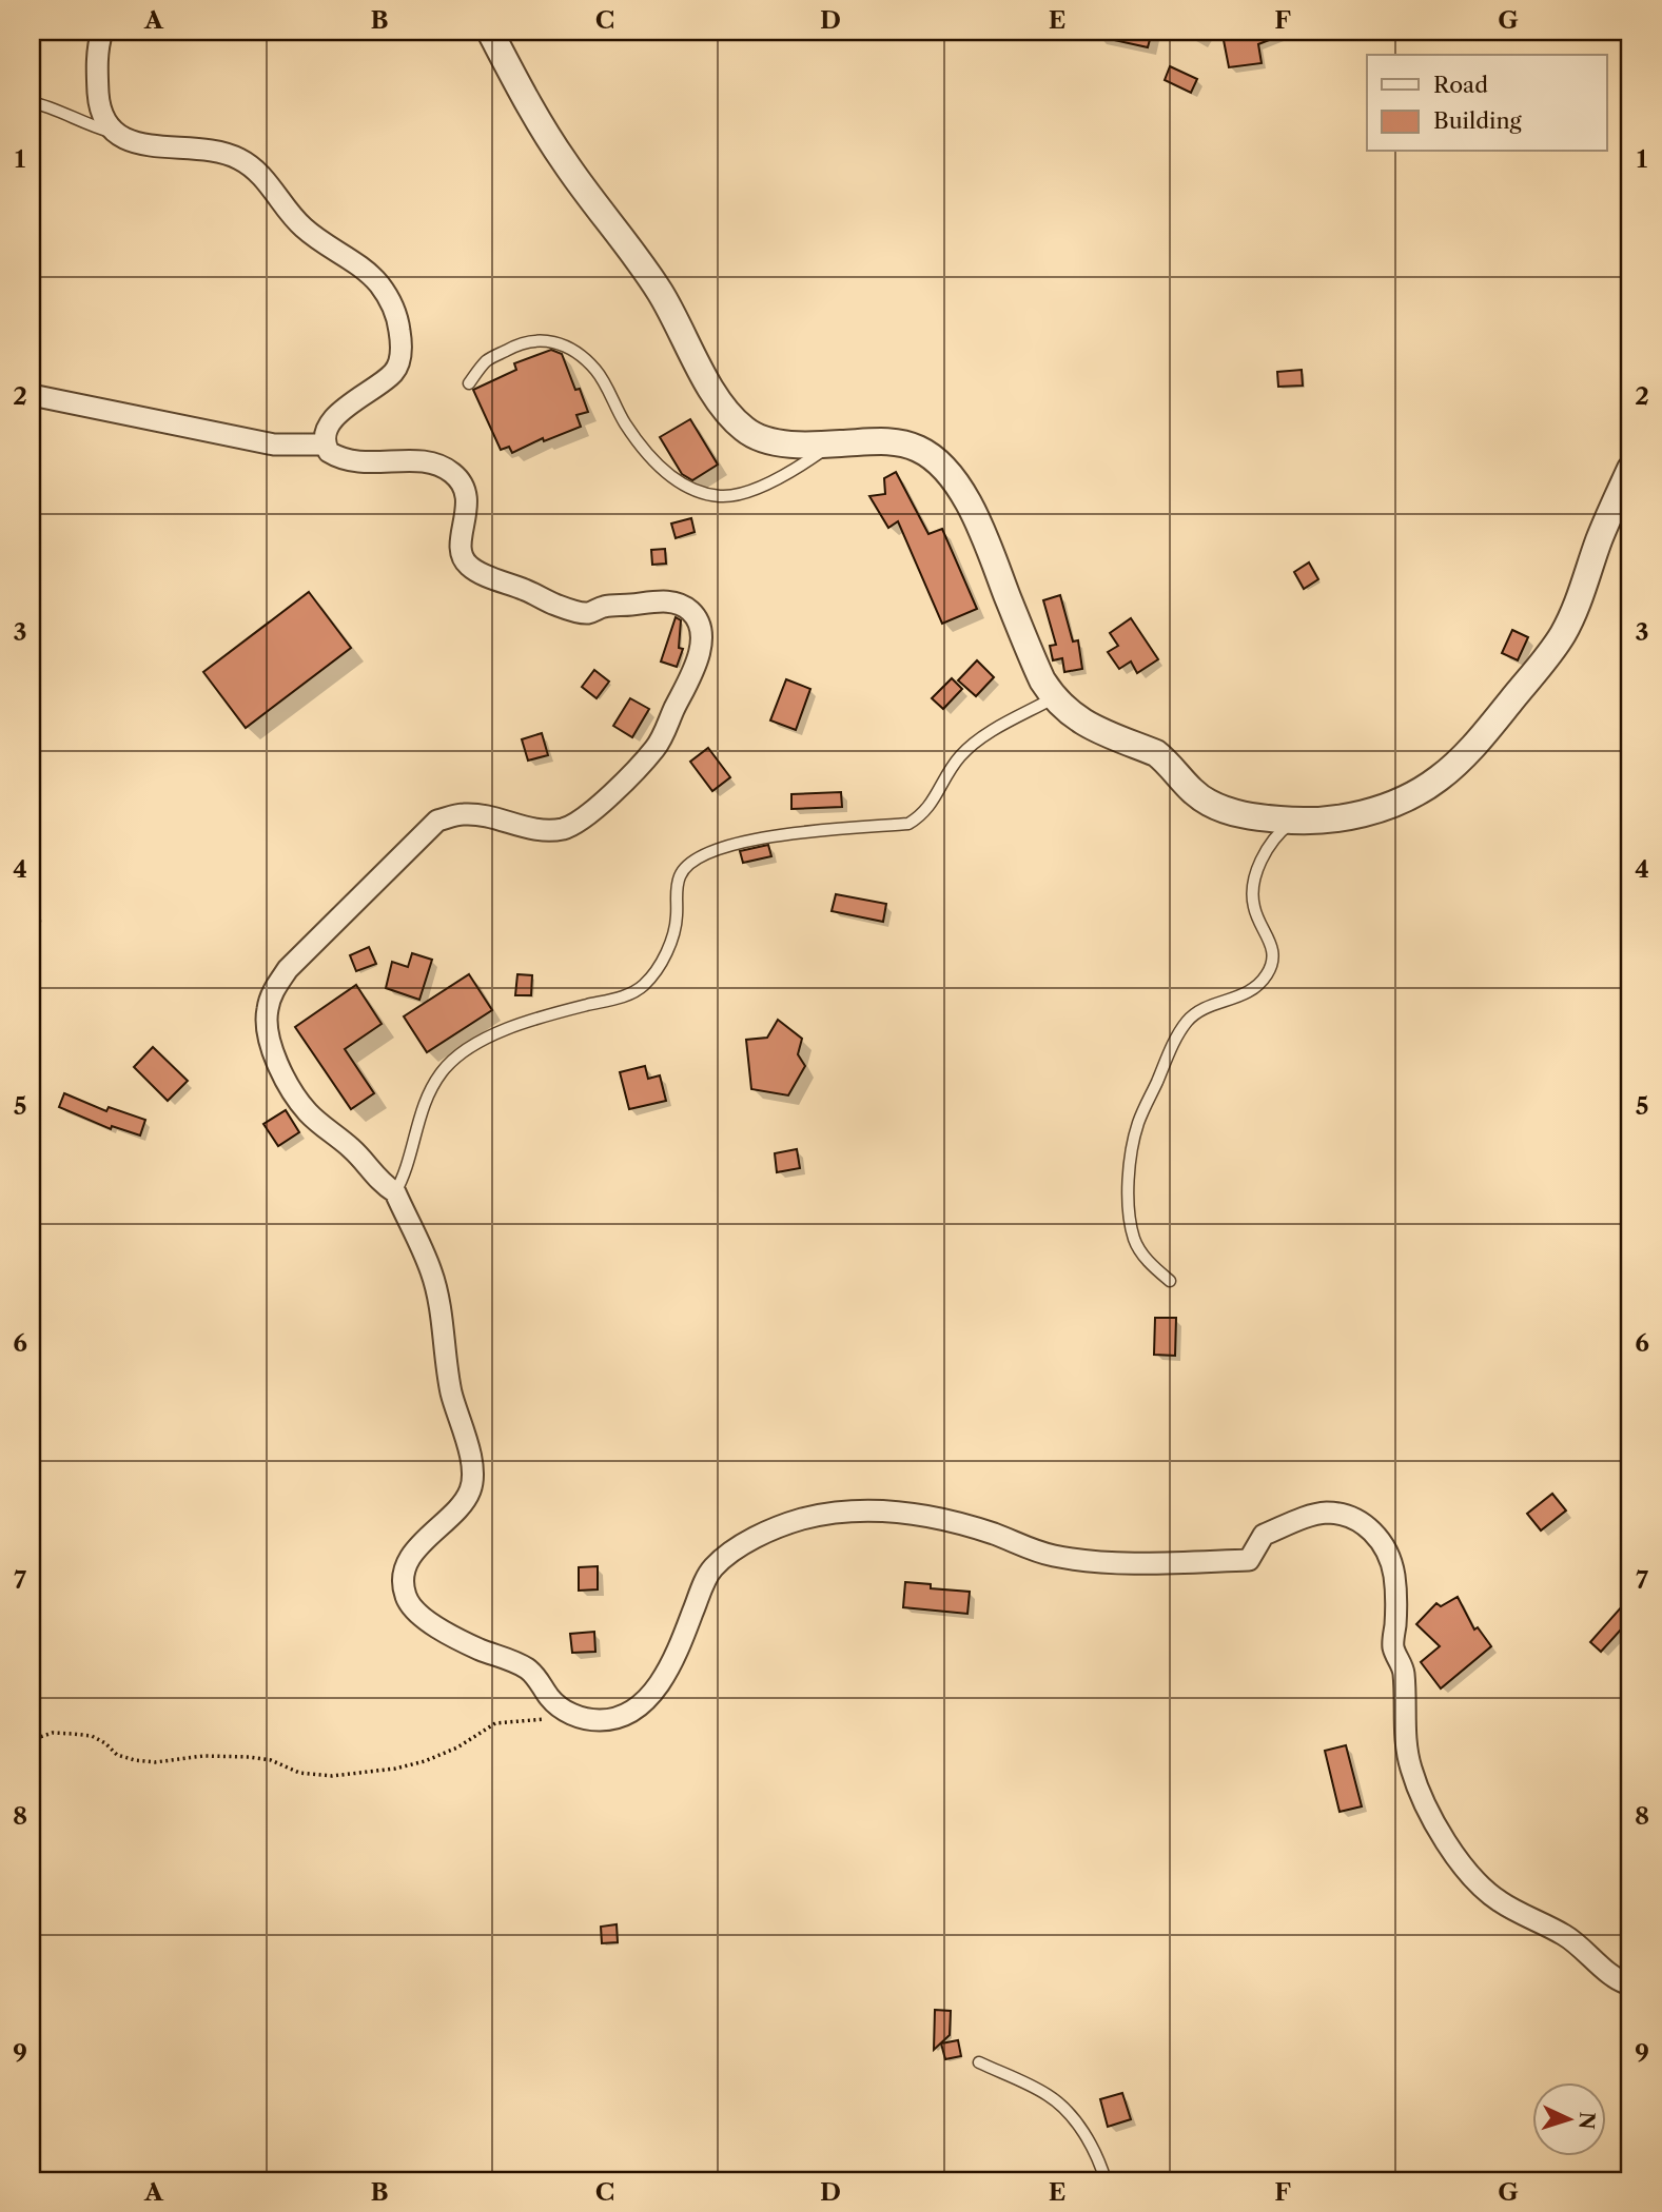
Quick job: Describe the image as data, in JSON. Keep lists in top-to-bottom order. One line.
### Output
{"legend":["Road","Building"],"north":"right","grid":{"columns":["A","B","C","D","E","F","G"],"rows":["1","2","3","4","5","6","7","8","9"]}}
